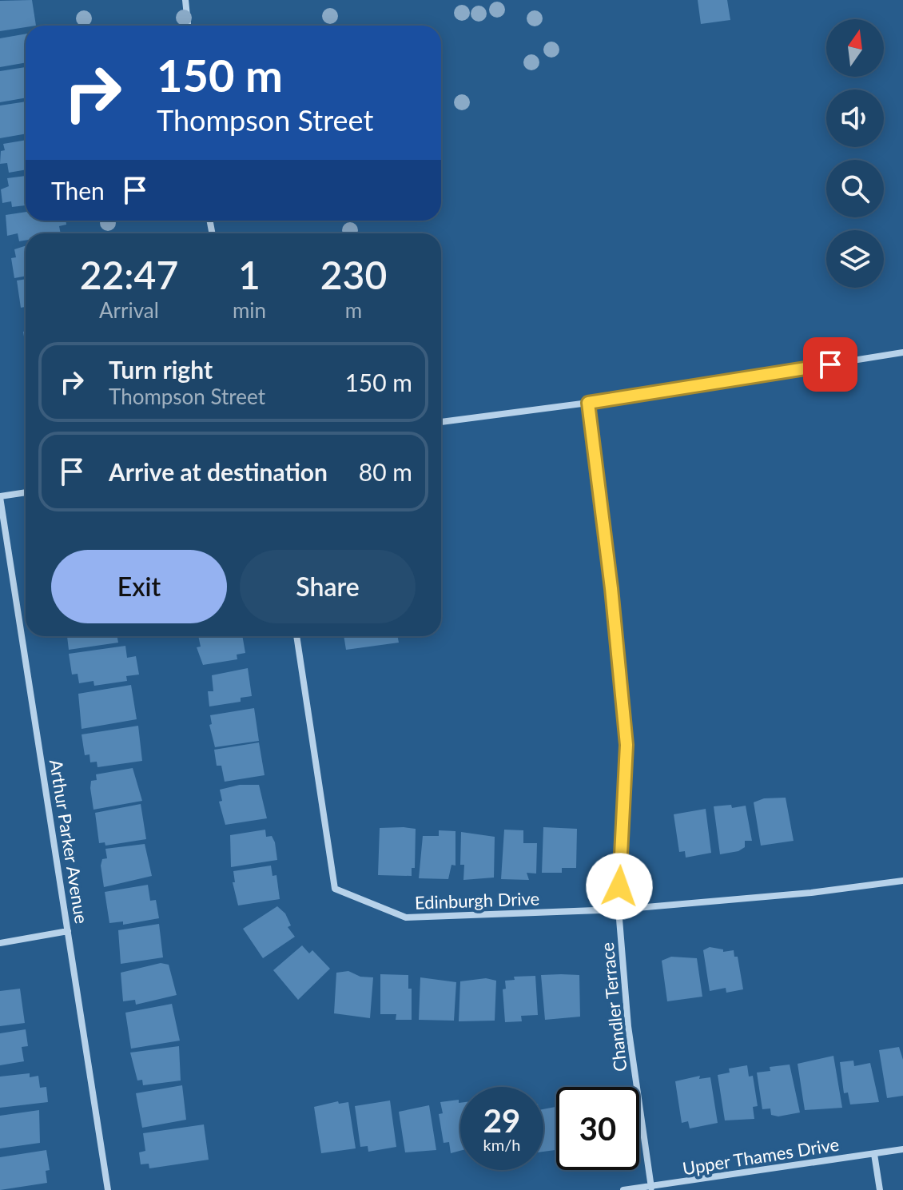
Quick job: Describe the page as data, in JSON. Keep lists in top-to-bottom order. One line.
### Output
{"streets":{"street":["Arthur Parker Avenue","Edinburgh Drive","Chandler Terrace","Upper Thames Drive"]},"crossings":[["Edinburgh Drive","Chandler Terrace"],["Chandler Terrace","Upper Thames Drive"]],"north":"top","page":{"turn":["150 m","Thompson Street"],"then":"Then","eta":["22:47","Arrival","1","min","230","m"],"list":[{"name":"Turn right","note":"Thompson Street","value":"150 m"},{"name":"Arrive at destination","value":"80 m"}],"buttons":["Exit","Share"],"speed":"29 km/h","limit":"30"}}
